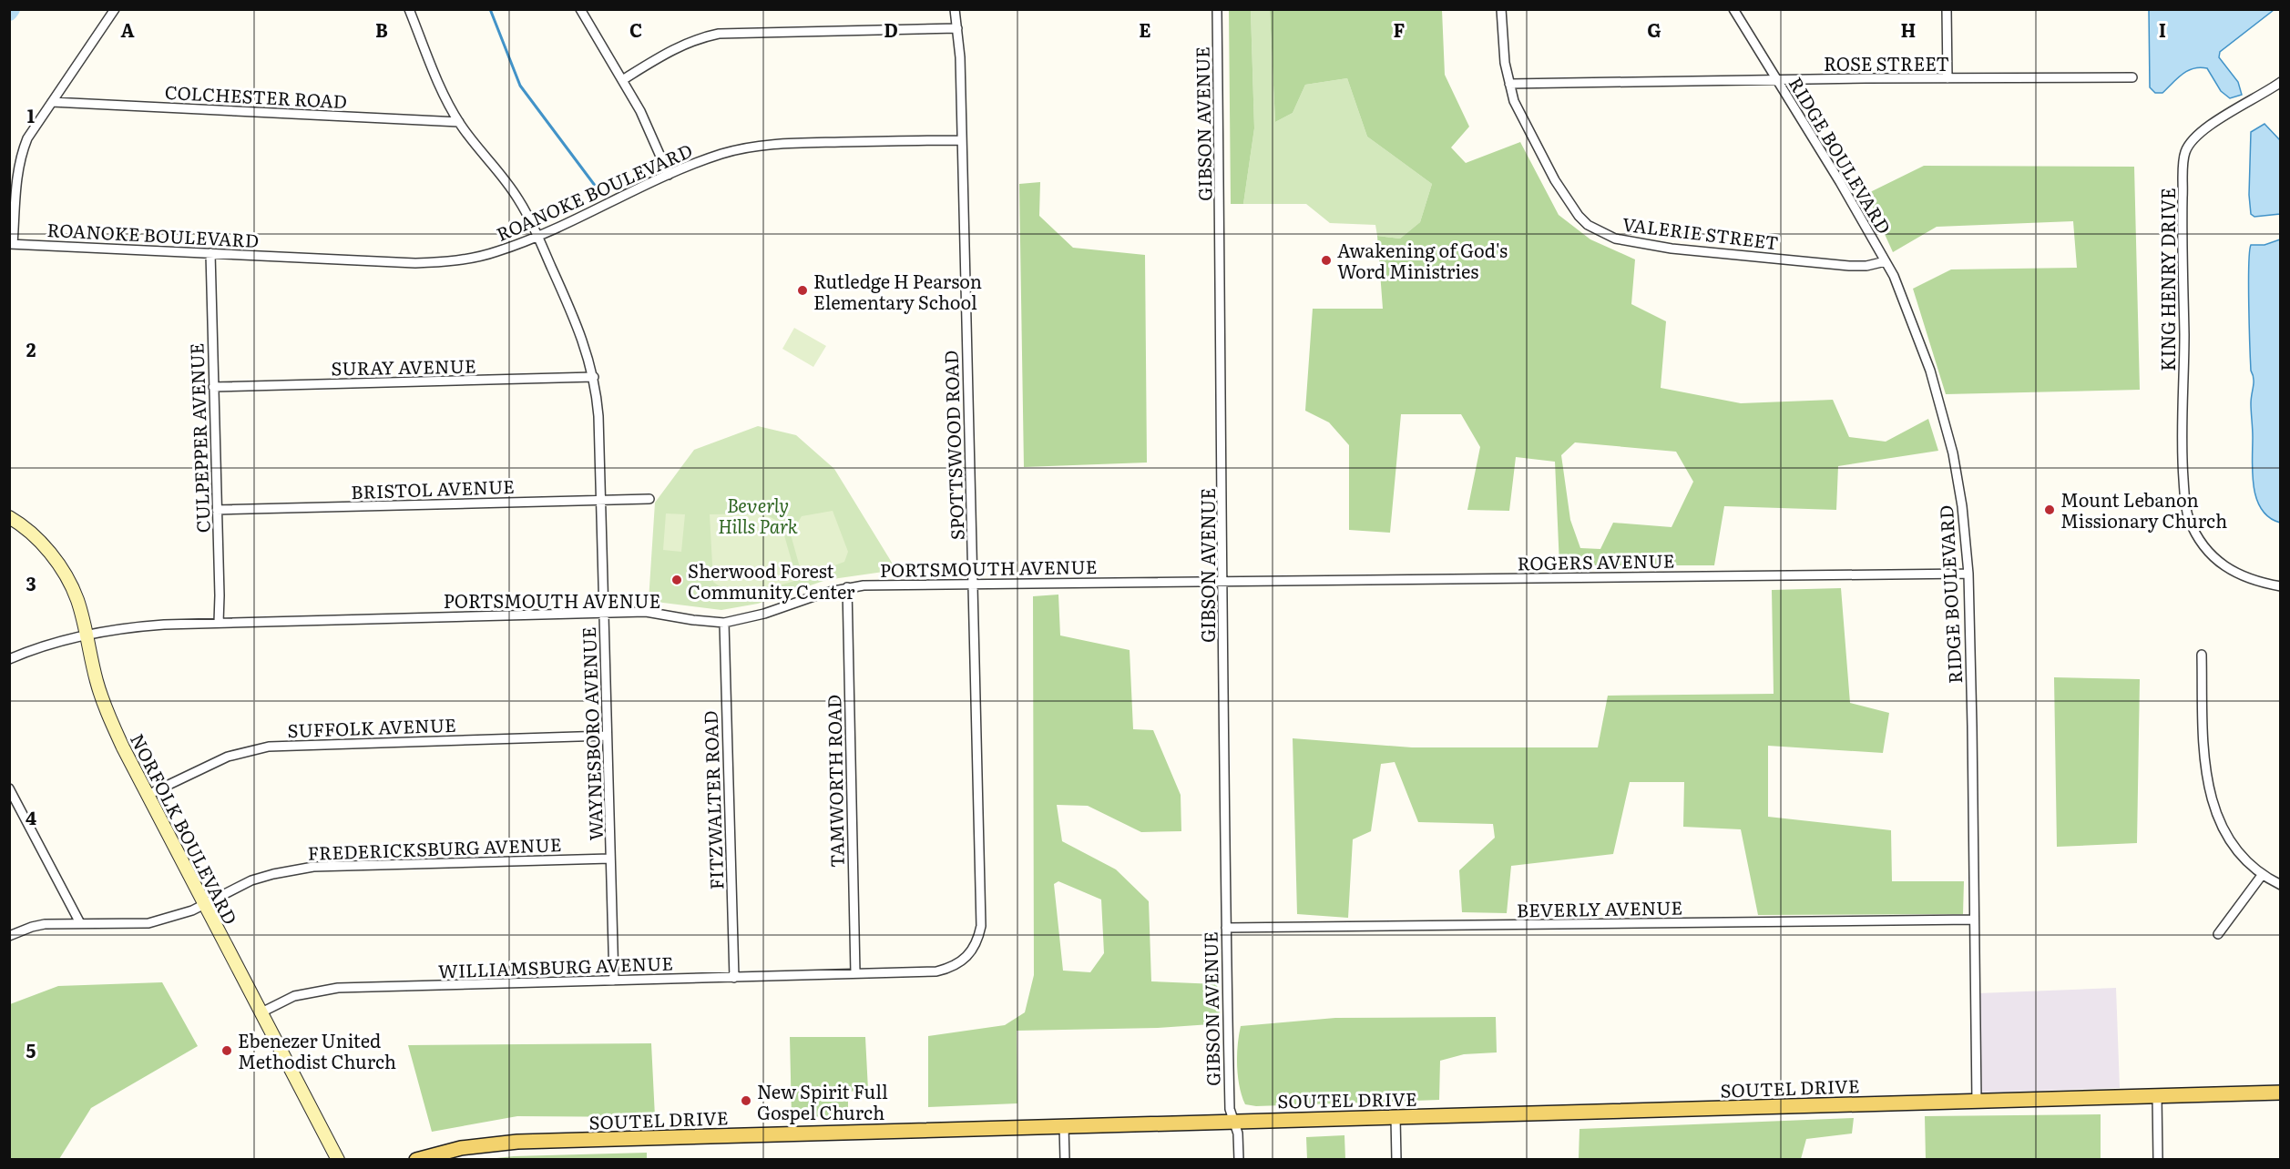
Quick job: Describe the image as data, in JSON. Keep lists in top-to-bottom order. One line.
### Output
{"streets":{"main road":["SOUTEL DRIVE"],"street":["ROSE STREET","COLCHESTER ROAD","GIBSON AVENUE","RIDGE BOULEVARD","ROANOKE BOULEVARD","VALERIE STREET","KING HENRY DRIVE","SURAY AVENUE","CULPEPPER AVENUE","SPOTTSWOOD ROAD","BRISTOL AVENUE","ROGERS AVENUE","PORTSMOUTH AVENUE","SUFFOLK AVENUE","WAYNESBORO AVENUE","TAMWORTH ROAD","FITZWALTER ROAD","NORFOLK BOULEVARD","FREDERICKSBURG AVENUE","BEVERLY AVENUE","WILLIAMSBURG AVENUE"]},"crossings":[["ROSE STREET","RIDGE BOULEVARD"],["ROSE STREET","VALERIE STREET"],["COLCHESTER ROAD","WAYNESBORO AVENUE"],["GIBSON AVENUE","ROGERS AVENUE"],["GIBSON AVENUE","PORTSMOUTH AVENUE"],["GIBSON AVENUE","BEVERLY AVENUE"],["GIBSON AVENUE","SOUTEL DRIVE"],["RIDGE BOULEVARD","VALERIE STREET"],["RIDGE BOULEVARD","ROGERS AVENUE"],["RIDGE BOULEVARD","BEVERLY AVENUE"],["RIDGE BOULEVARD","SOUTEL DRIVE"],["ROANOKE BOULEVARD","CULPEPPER AVENUE"],["ROANOKE BOULEVARD","SPOTTSWOOD ROAD"],["ROANOKE BOULEVARD","WAYNESBORO AVENUE"],["SURAY AVENUE","CULPEPPER AVENUE"],["SURAY AVENUE","WAYNESBORO AVENUE"],["CULPEPPER AVENUE","BRISTOL AVENUE"],["CULPEPPER AVENUE","PORTSMOUTH AVENUE"],["SPOTTSWOOD ROAD","PORTSMOUTH AVENUE"],["SPOTTSWOOD ROAD","TAMWORTH ROAD"],["SPOTTSWOOD ROAD","WILLIAMSBURG AVENUE"],["BRISTOL AVENUE","WAYNESBORO AVENUE"],["ROGERS AVENUE","PORTSMOUTH AVENUE"],["PORTSMOUTH AVENUE","WAYNESBORO AVENUE"],["PORTSMOUTH AVENUE","TAMWORTH ROAD"],["PORTSMOUTH AVENUE","FITZWALTER ROAD"],["PORTSMOUTH AVENUE","NORFOLK BOULEVARD"],["SUFFOLK AVENUE","WAYNESBORO AVENUE"],["SUFFOLK AVENUE","NORFOLK BOULEVARD"],["WAYNESBORO AVENUE","FREDERICKSBURG AVENUE"],["WAYNESBORO AVENUE","WILLIAMSBURG AVENUE"],["TAMWORTH ROAD","WILLIAMSBURG AVENUE"],["FITZWALTER ROAD","WILLIAMSBURG AVENUE"],["NORFOLK BOULEVARD","FREDERICKSBURG AVENUE"],["NORFOLK BOULEVARD","WILLIAMSBURG AVENUE"]],"parks":["Beverly Hills Park"],"places":["Awakening of God's Word Ministries","Rutledge H Pearson Elementary School","Mount Lebanon Missionary Church","Sherwood Forest Community Center","Ebenezer United Methodist Church","New Spirit Full Gospel Church"],"grid":{"columns":["A","B","C","D","E","F","G","H","I"],"rows":["1","2","3","4","5"]}}
